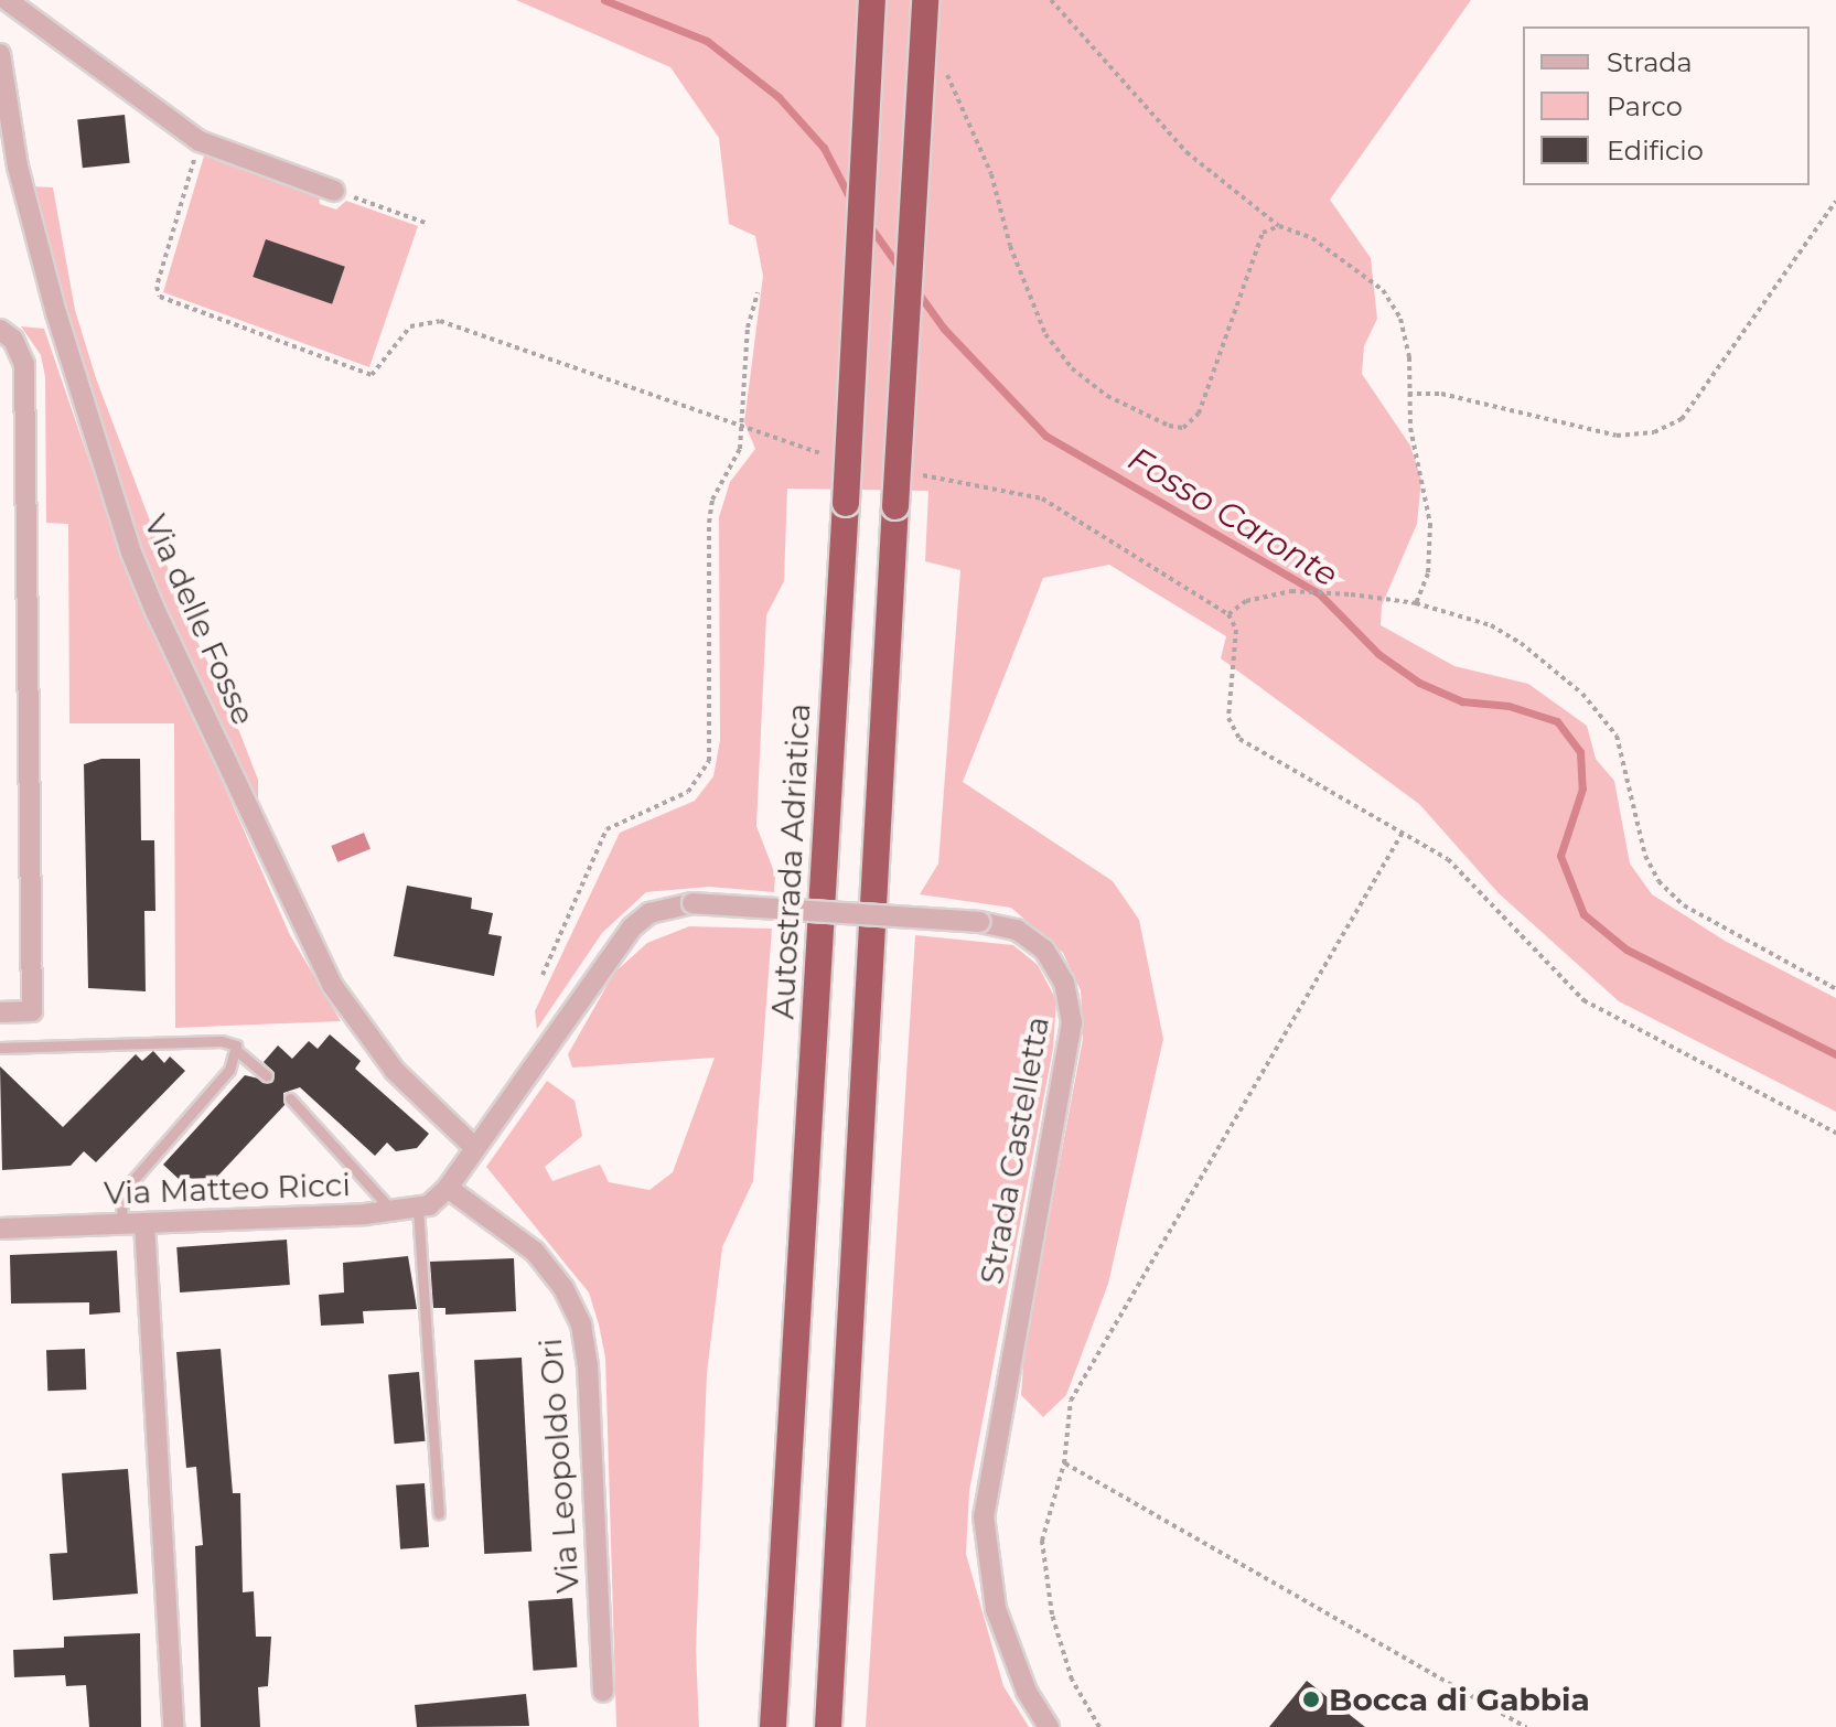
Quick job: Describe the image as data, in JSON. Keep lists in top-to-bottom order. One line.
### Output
{"streets":{"highway":["Autostrada Adriatica"],"street":["Via delle Fosse","Strada Castelletta","Via Matteo Ricci","Via Leopoldo Ori"]},"crossings":[["Via delle Fosse","Strada Castelletta"],["Strada Castelletta","Via Matteo Ricci"],["Strada Castelletta","Via Leopoldo Ori"],["Via Matteo Ricci","Via Leopoldo Ori"]],"water":["Fosso Caronte"],"places":["Bocca di Gabbia"],"legend":["Strada","Parco","Edificio"]}
